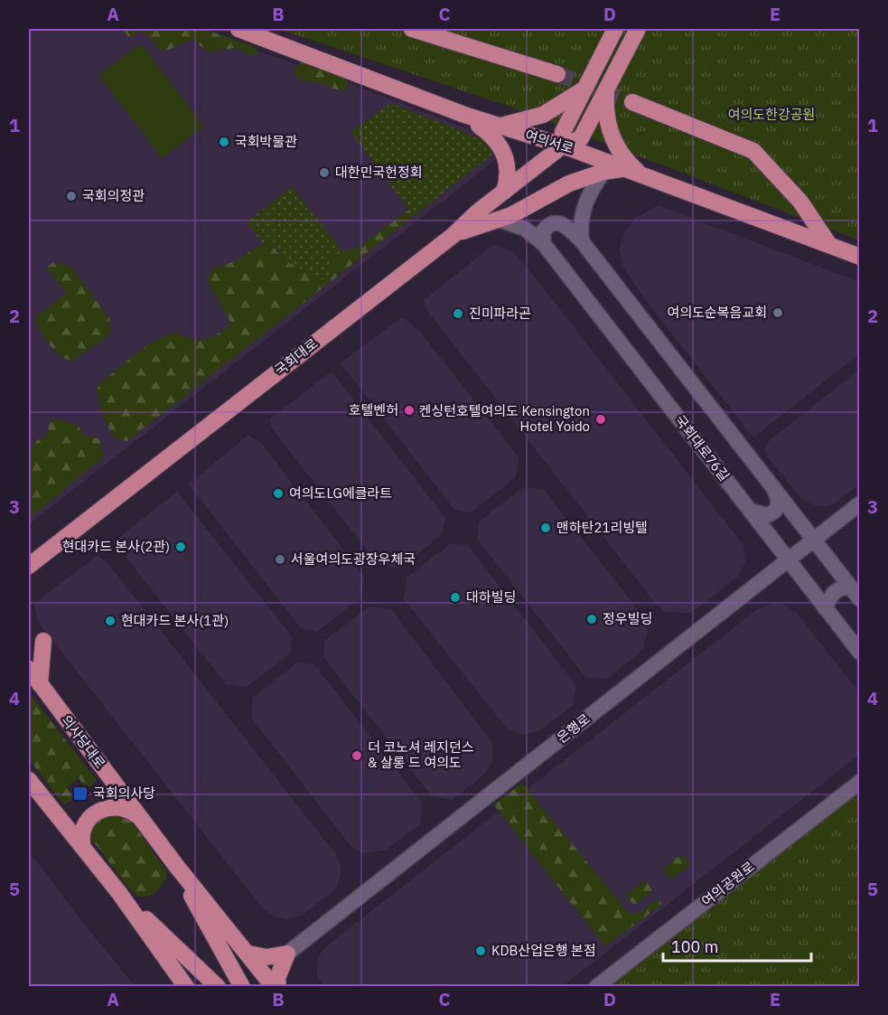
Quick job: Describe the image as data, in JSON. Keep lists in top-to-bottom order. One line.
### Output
{"streets":{"main road":["여의서로","국회대로","의사당대로"],"street":["국회대로76길","은행로","여의공원로"]},"crossings":[["여의서로","국회대로"],["국회대로76길","은행로"]],"parks":["여의도한강공원"],"places":{"other":["국회박물관","대한민국헌정회","국회의정관","여의도순복음교회","진미파라곤","호텔벤허","켄싱턴호텔여의도 Kensington Hotel Yoido","여의도LG에클라트","맨하탄21리빙텔","현대카드 본사(2관)","서울여의도광장우체국","대하빌딩","정우빌딩","현대카드 본사(1관)","더 코노셔 레지던스 & 살롱 드 여의도","KDB산업은행 본점"],"transit":["국회의사당"]},"scale_bar":"100 m","grid":{"columns":["A","B","C","D","E"],"rows":["1","2","3","4","5"]}}
